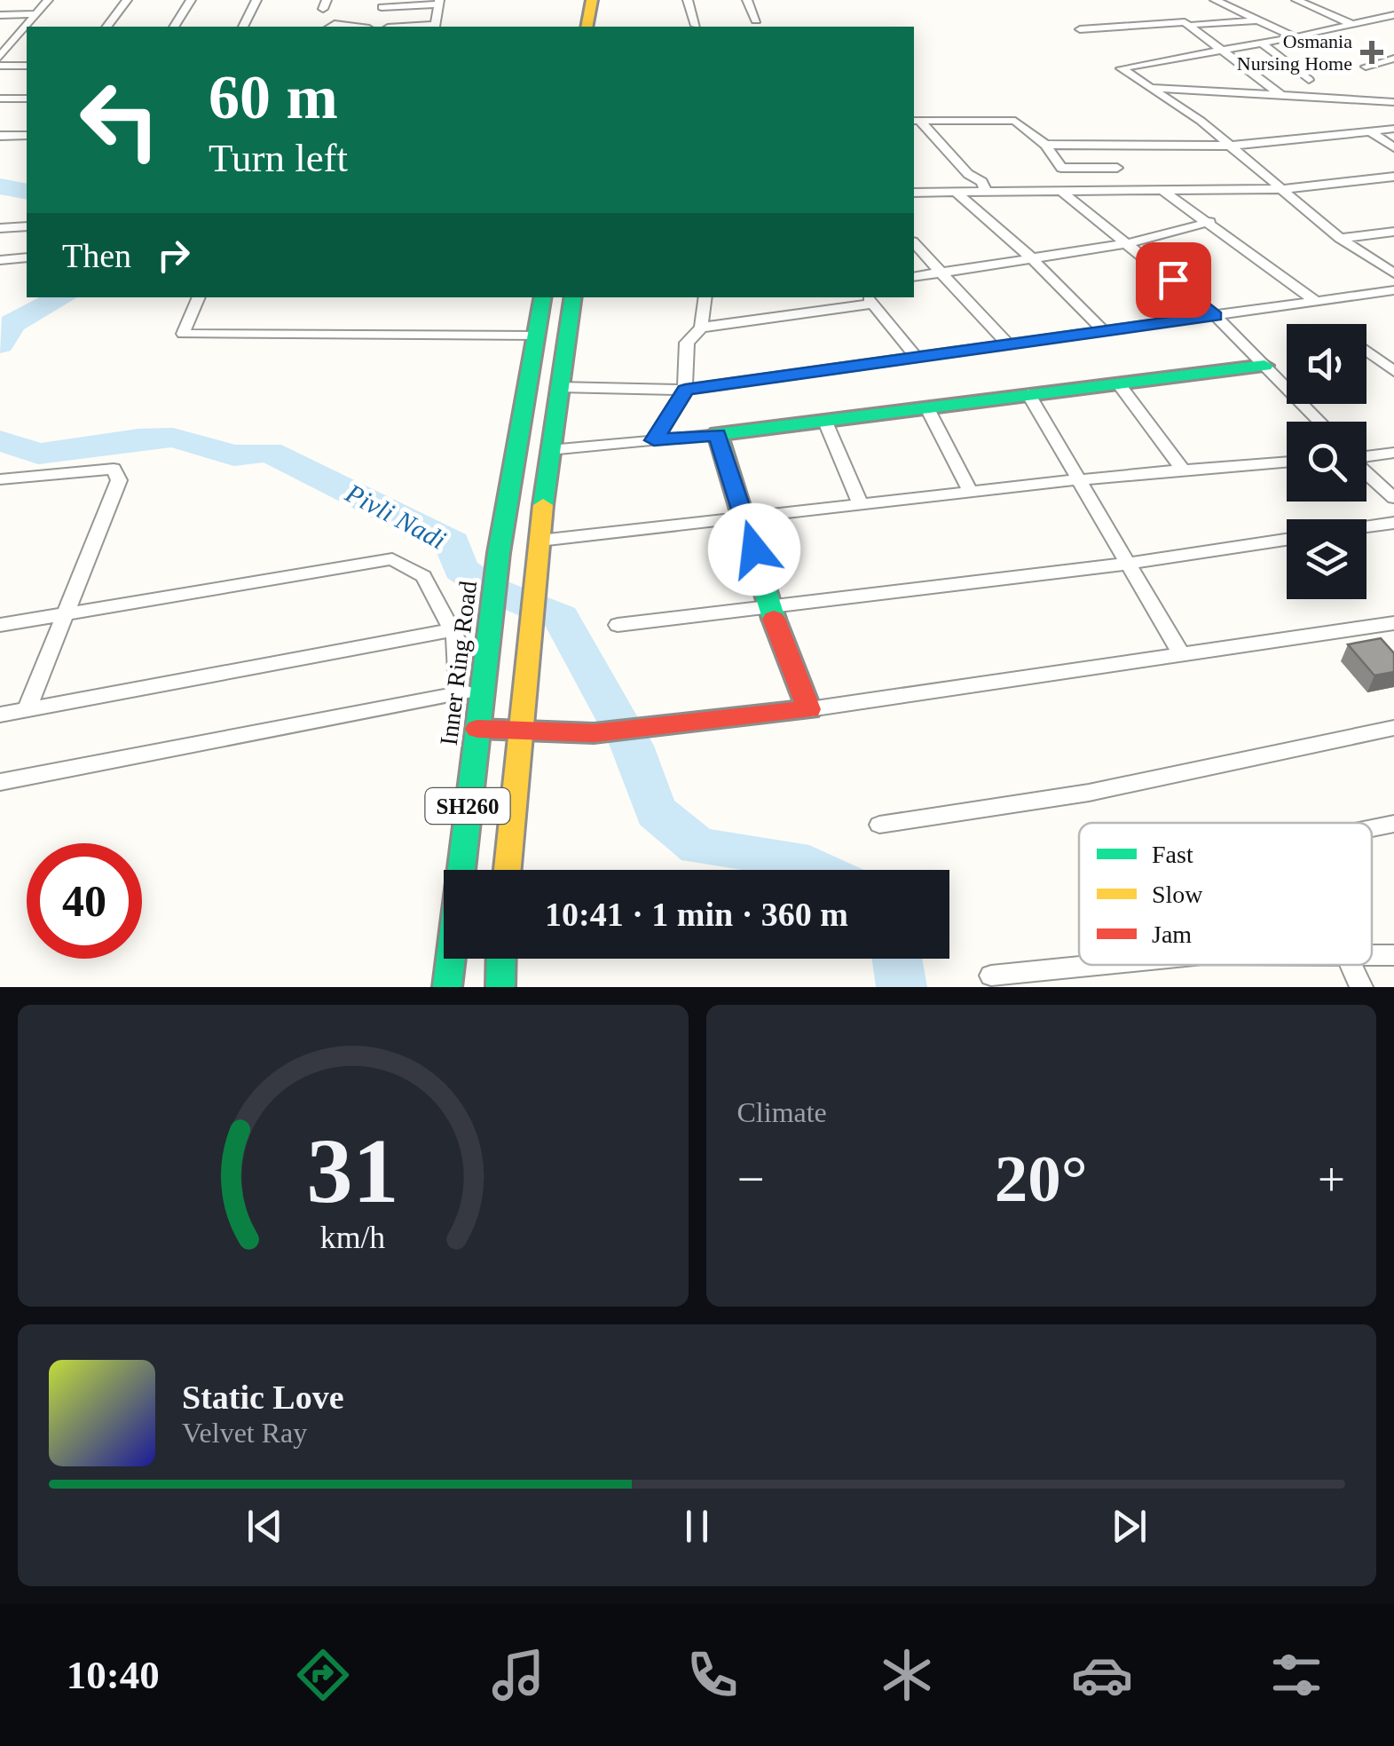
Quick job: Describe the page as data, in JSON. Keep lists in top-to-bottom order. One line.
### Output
{"streets":{"main road":["Inner Ring Road","SH260"]},"water":["Pivli Nadi"],"places":{"health":["Osmania Nursing Home"]},"legend":["Fast","Slow","Jam"],"page":{"turn":["60 m","Turn left"],"then":"Then","limit":"40","trip":"10:41 · 1 min · 360 m","tile":"Climate","heat":["−","20°","+"],"song":["Static Love","Velvet Ray"],"tabs":"10:40","gauge":["31","km/h"]}}
